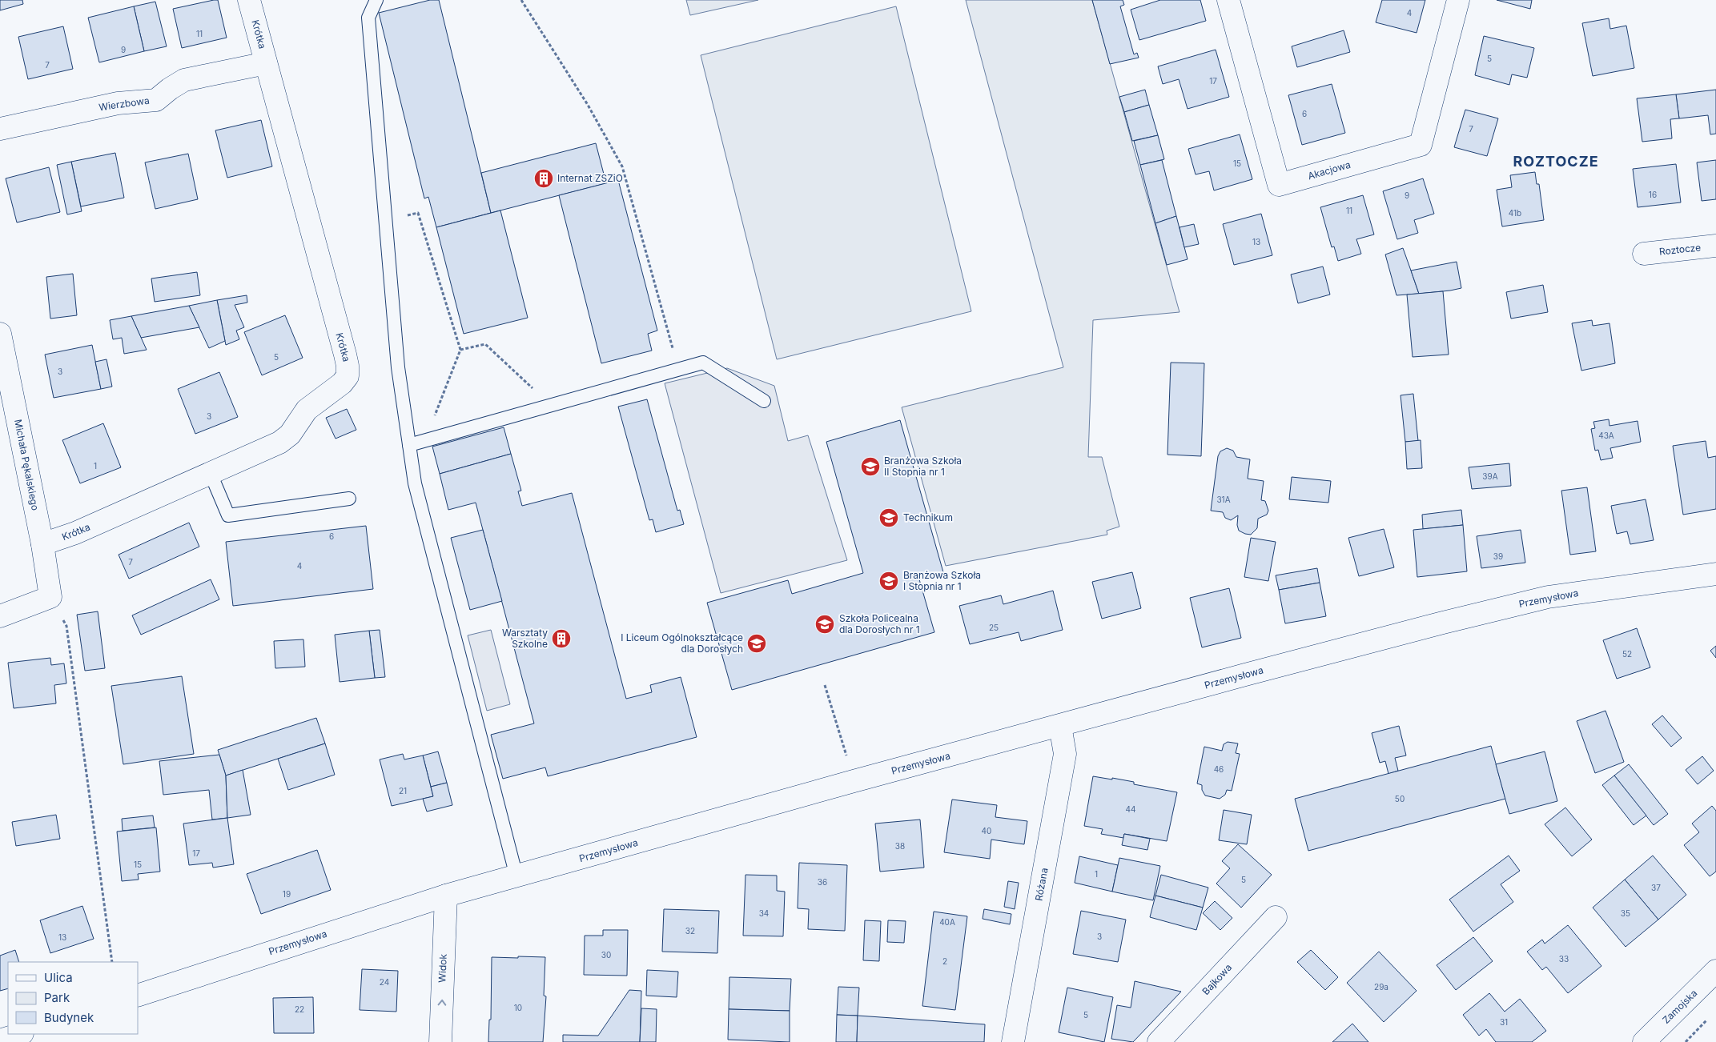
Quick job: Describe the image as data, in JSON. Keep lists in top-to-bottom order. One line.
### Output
{"streets":{"street":["Krótka","Wierzbowa","Akacjowa","Roztocze","Michała Pękalskiego","Przemysłowa","Różana","Widok","Bajkowa","Zamojska"]},"crossings":[["Krótka","Wierzbowa"],["Krótka","Michała Pękalskiego"],["Przemysłowa","Różana"],["Przemysłowa","Widok"]],"one_way":["Widok"],"districts":["ROZTOCZE"],"places":{"building":["Internat ZSZiO","Warsztaty Szkolne"],"school or university":["Branżowa Szkoła II Stopnia nr 1","Technikum","Branżowa Szkoła I Stopnia nr 1","Szkoła Policealna dla Dorosłych nr 1","I Liceum Ogólnokształcące dla Dorosłych"]},"house_numbers":["4","11","9","5","7","17","6","7","15","16","9","11","41b","13","5","3","3","43A","1","39A","31A","6","39","7","4","25","52","46","21","50","44","40","38","17","15","1","5","36","37","19","34","35","40A","32","3","13","30","33","2","24","29a","10","22","5","31"],"legend":["Ulica","Park","Budynek"]}
